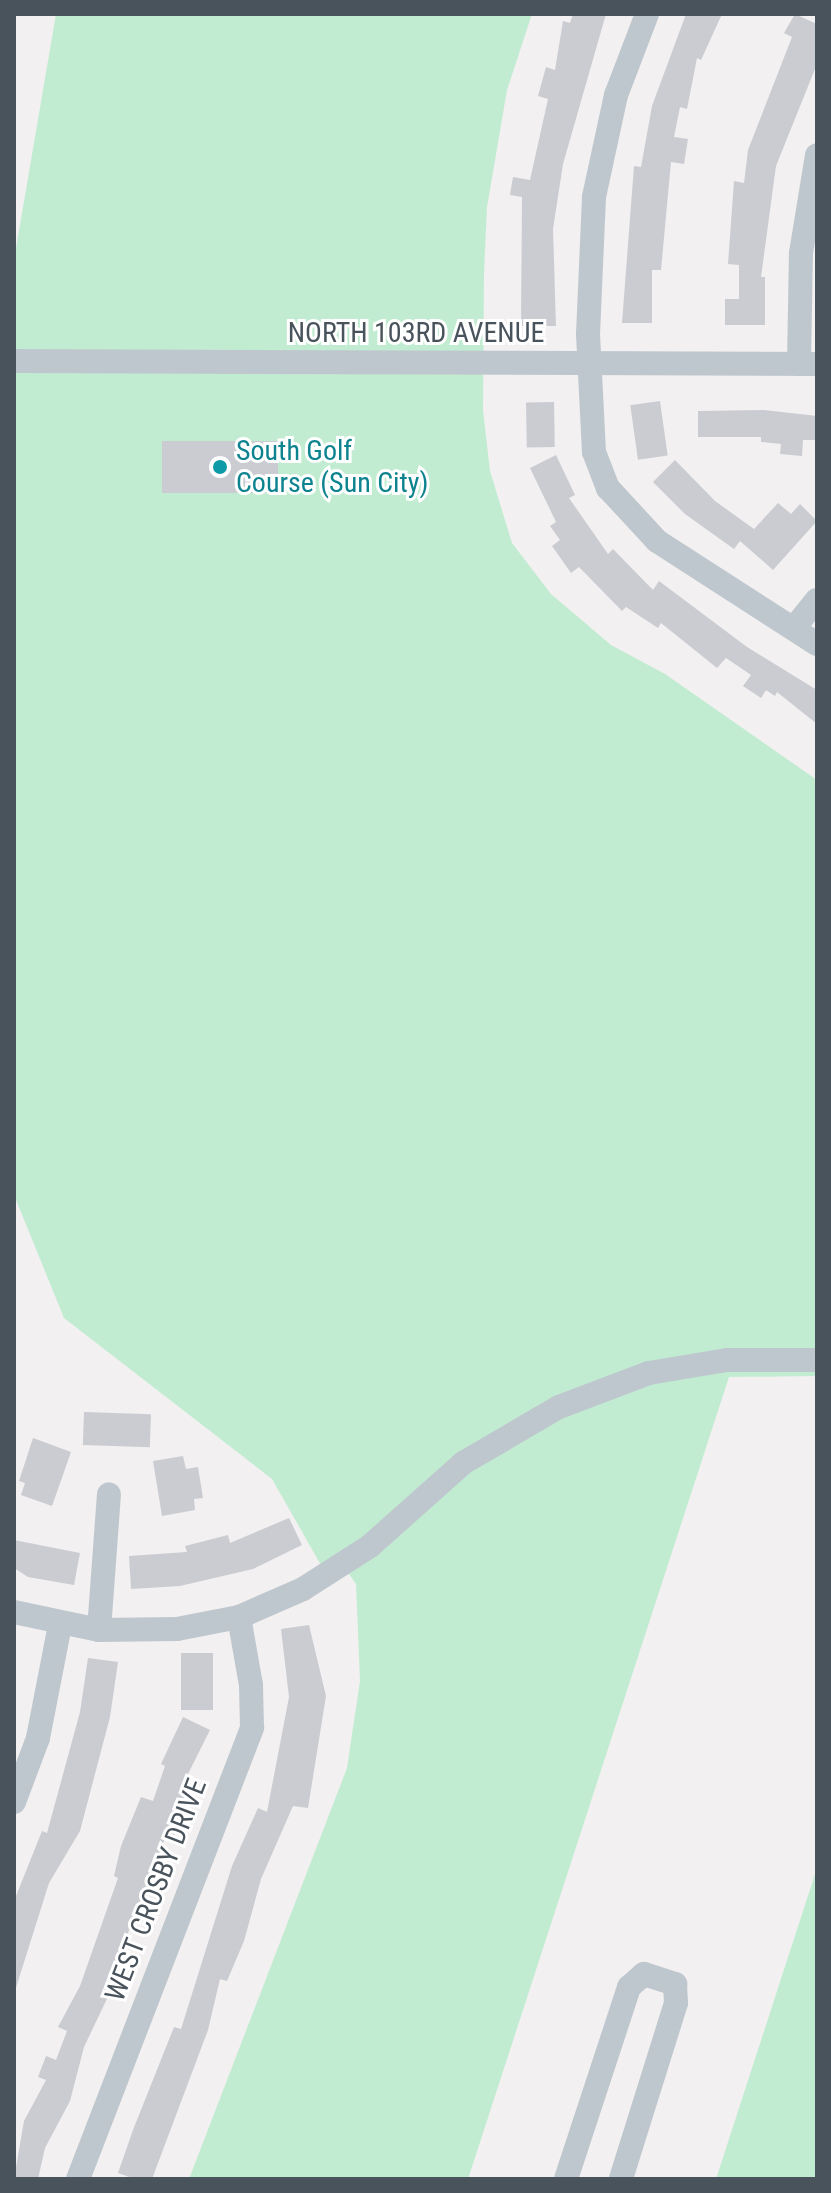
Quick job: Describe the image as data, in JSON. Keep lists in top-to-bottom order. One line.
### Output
{"streets":{"street":["NORTH 103RD AVENUE","WEST CROSBY DRIVE"]},"places":["South Golf Course (Sun City)"]}
